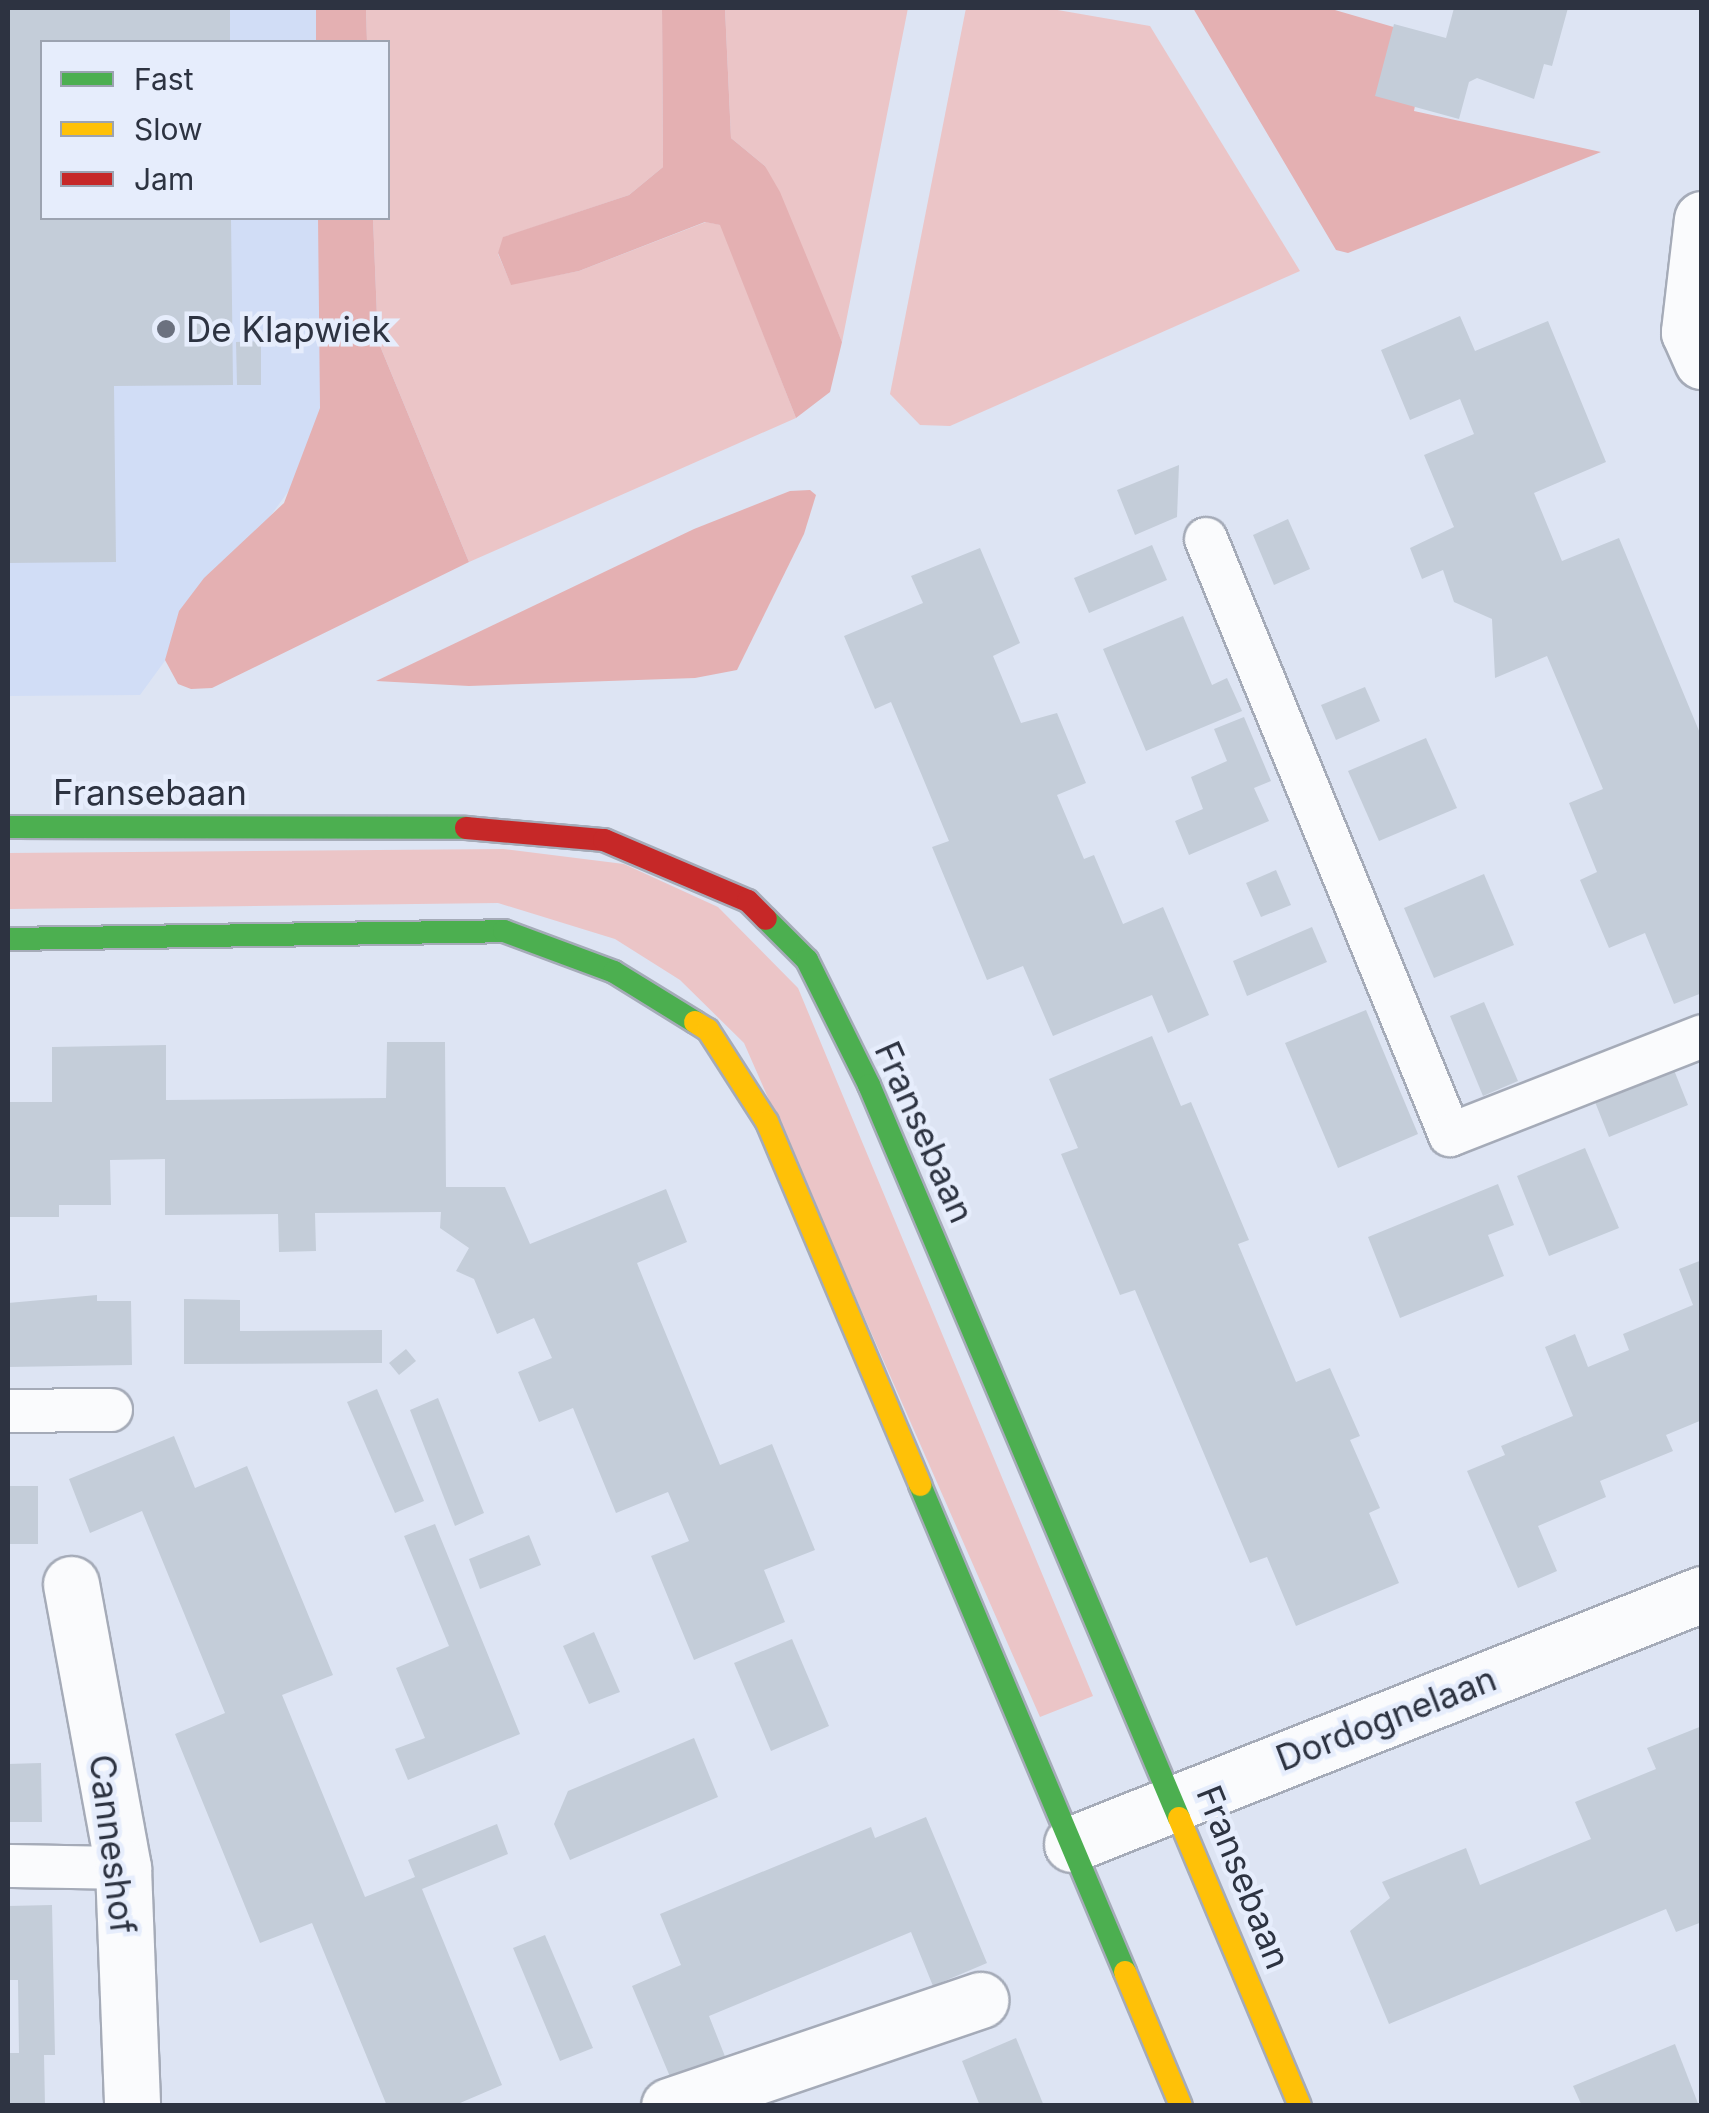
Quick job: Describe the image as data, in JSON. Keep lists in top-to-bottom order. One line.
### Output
{"streets":{"street":["Fransebaan","Dordognelaan","Canneshof"]},"crossings":[["Fransebaan","Dordognelaan"]],"places":["De Klapwiek"],"legend":["Fast","Slow","Jam"]}
